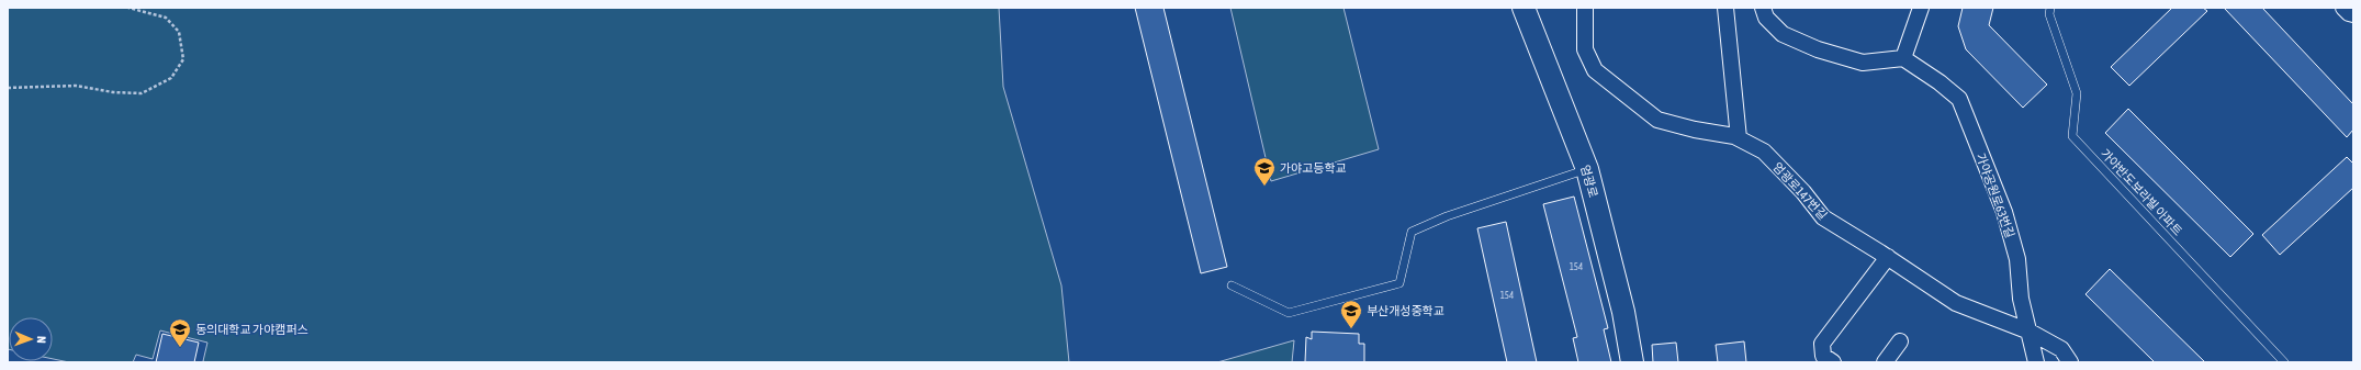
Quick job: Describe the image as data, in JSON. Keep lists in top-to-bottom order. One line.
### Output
{"streets":{"main road":["엄광로"],"street":["엄광로147번길","가야공원로63번길"],"lane":["가야반도보라빌 아파트"]},"crossings":[["엄광로147번길","가야공원로63번길"]],"places":{"school or university":["가야고등학교","부산개성중학교","동의대학교 가야캠퍼스"]},"house_numbers":["154","154"],"north":"right"}
